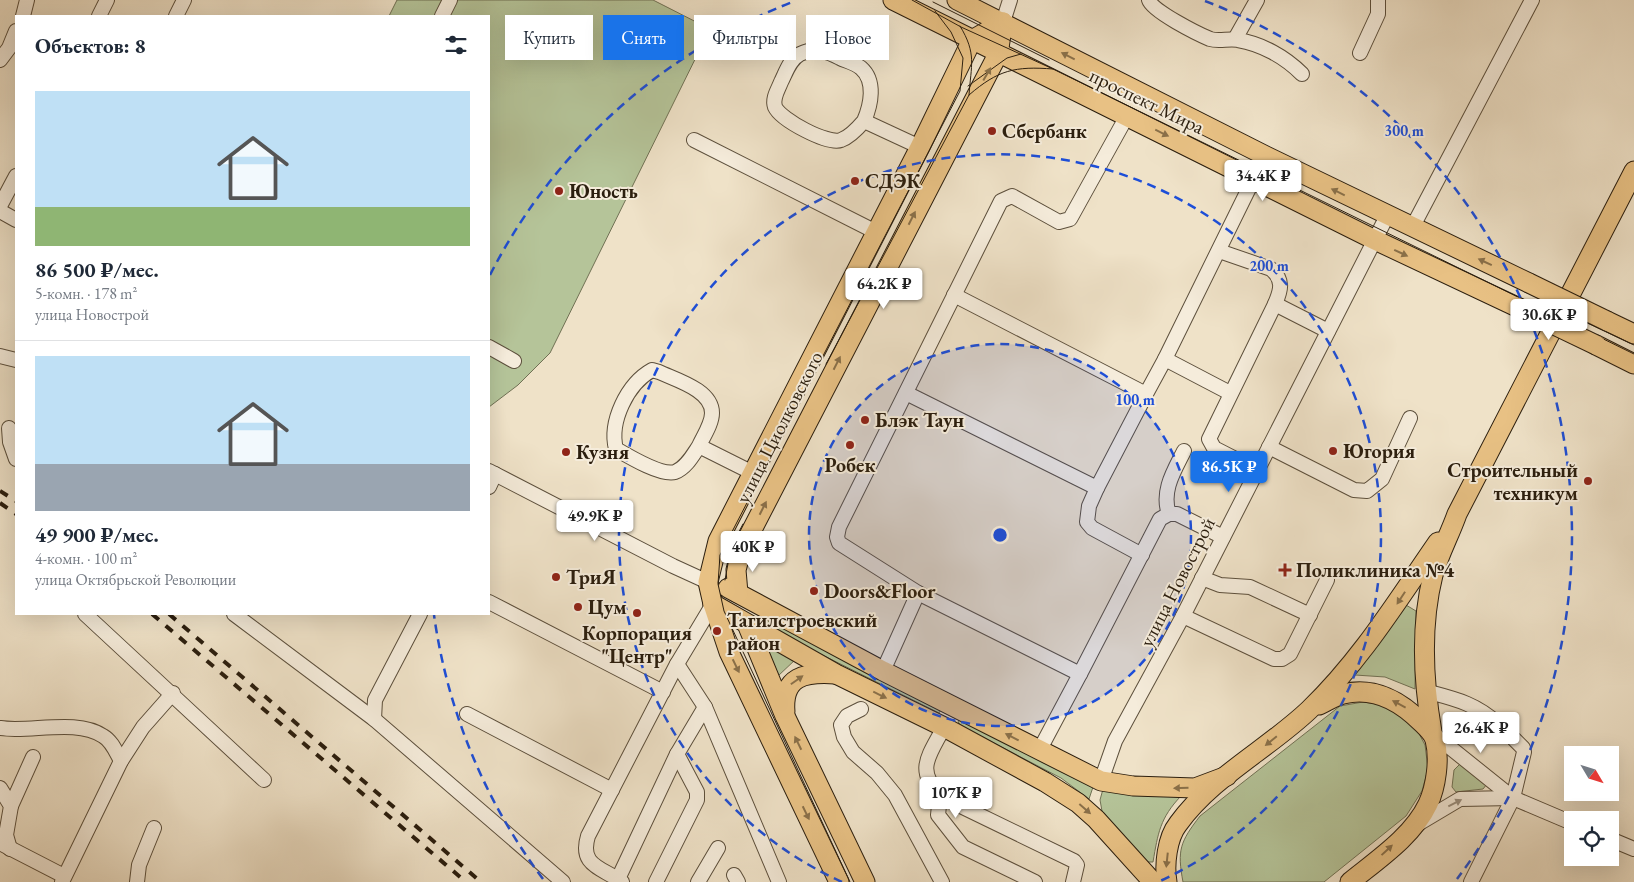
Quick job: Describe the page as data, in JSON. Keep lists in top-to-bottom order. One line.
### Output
{"streets":{"main road":["проспект Мира","улица Циолковского"],"street":["улица Новострой"]},"crossings":[["проспект Мира","улица Циолковского"],["проспект Мира","улица Новострой"]],"places":{"other":["Сбербанк","СДЭК","Юность","Блэк Таун","Робек","Югория","Кузня","Строительный техникум","ТриЯ","Doors&Floor","Цум","Корпорация \"Центр\"","Тагилстроевский район"],"health":["Поликлиника №4"]},"north":"bottom right","page":{"chip":["Купить","Снять","Фильтры","Новое"],"heading":"Объектов: 8","list":[{"name":"86 500 ₽/мес.","note":"5-комн. · 178 m² · улица Новострой"},{"name":"49 900 ₽/мес.","note":"4-комн. · 100 m² · улица Октябрьской Революции"}],"price":["34.4K ₽","64.2K ₽","30.6K ₽","86.5K ₽","49.9K ₽","40K ₽","26.4K ₽","107K ₽"]},"rings":["300 m","200 m","100 m"]}
